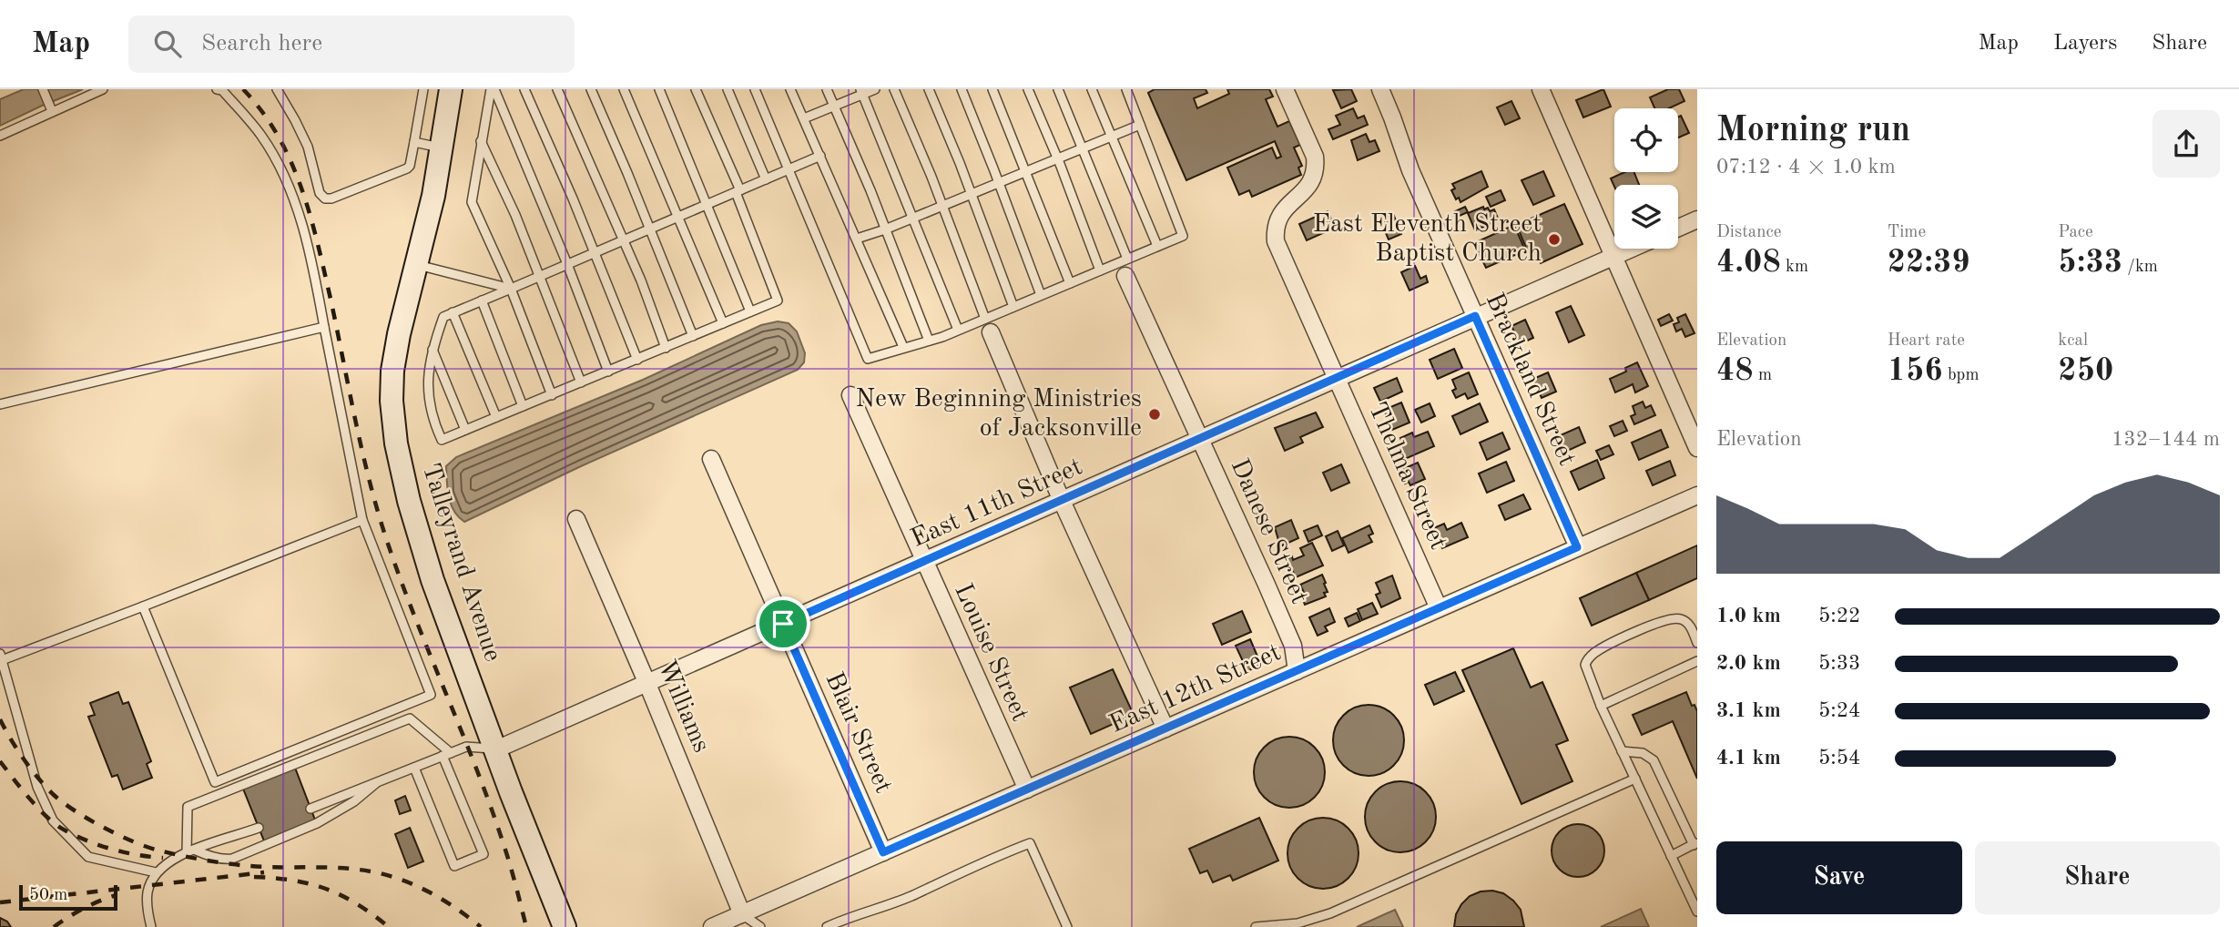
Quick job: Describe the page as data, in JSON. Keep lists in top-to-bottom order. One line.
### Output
{"streets":{"street":["Brackland Street","Thelma Street","East 11th Street","Danese Street","Talleyrand Avenue","Louise Street","East 12th Street","Williams","Blair Street"]},"crossings":[["Brackland Street","East 11th Street"],["Brackland Street","East 12th Street"],["Thelma Street","East 11th Street"],["Thelma Street","East 12th Street"],["East 11th Street","Danese Street"],["East 11th Street","Talleyrand Avenue"],["East 11th Street","Louise Street"],["East 11th Street","Williams"],["East 11th Street","Blair Street"],["Danese Street","East 12th Street"],["Louise Street","East 12th Street"],["East 12th Street","Williams"],["East 12th Street","Blair Street"]],"places":["East Eleventh Street Baptist Church","New Beginning Ministries of Jacksonville"],"scale_bar":"50 m","page":{"header":"Map","search":"Search here","nav":["Map","Layers","Share"],"heading":["Morning run","07:12 · 4 × 1.0 km"],"stats":[["Distance","4.08 km"],["Time","22:39"],["Pace","5:33 /km"],["Elevation","48 m"],["Heart rate","156 bpm"],["kcal","250"]],"chart":["Elevation","132–144 m"],"list":[{"name":"1.0 km","note":"5:22"},{"name":"2.0 km","note":"5:33"},{"name":"3.1 km","note":"5:24"},{"name":"4.1 km","note":"5:54"}],"buttons":["Save","Share"],"scale":"50 m"}}
